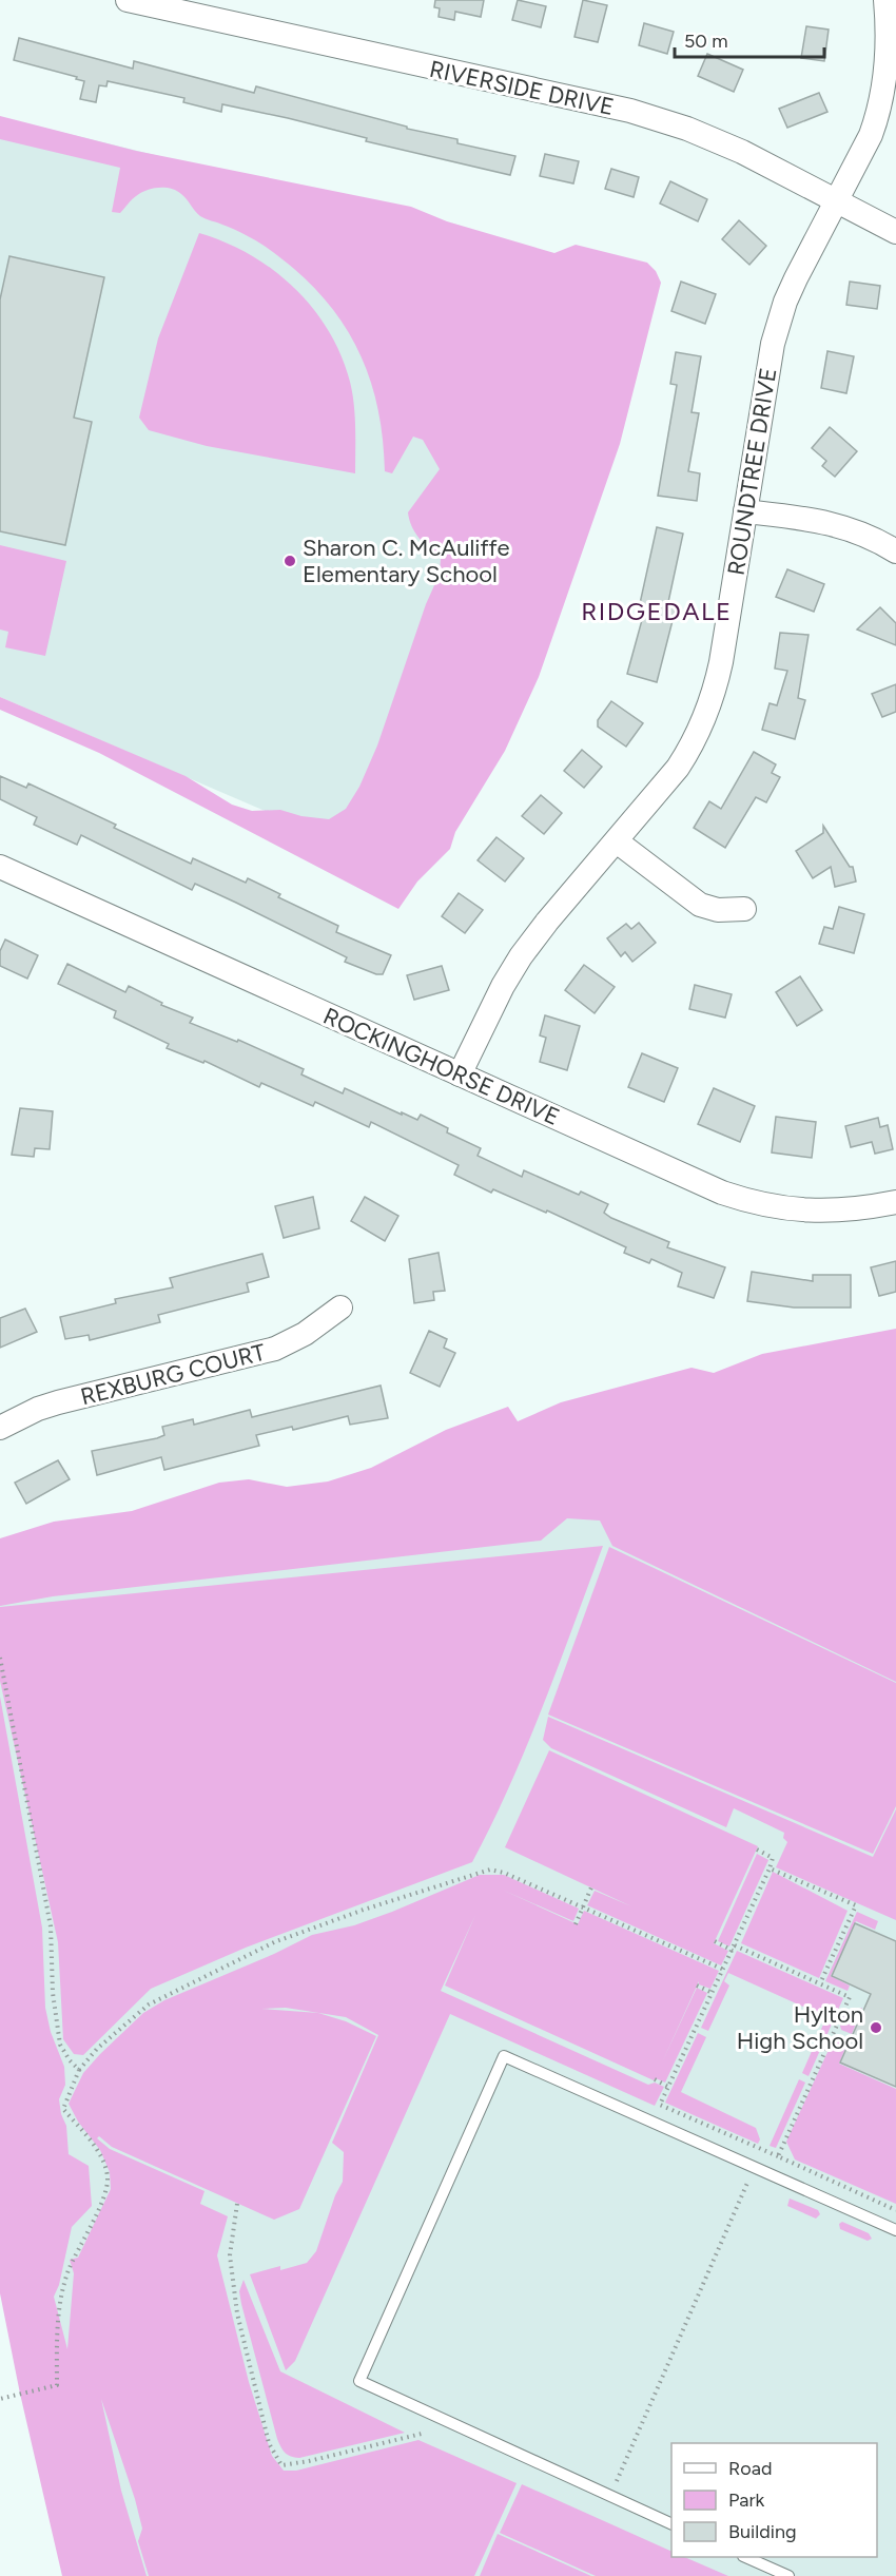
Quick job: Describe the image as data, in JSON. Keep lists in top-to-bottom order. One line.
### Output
{"streets":{"street":["RIVERSIDE DRIVE","ROUNDTREE DRIVE","ROCKINGHORSE DRIVE","REXBURG COURT"]},"crossings":[["RIVERSIDE DRIVE","ROUNDTREE DRIVE"],["ROUNDTREE DRIVE","ROCKINGHORSE DRIVE"]],"districts":["RIDGEDALE"],"places":["Sharon C. McAuliffe Elementary School","Hylton High School"],"legend":["Road","Park","Building"],"scale_bar":"50 m"}
